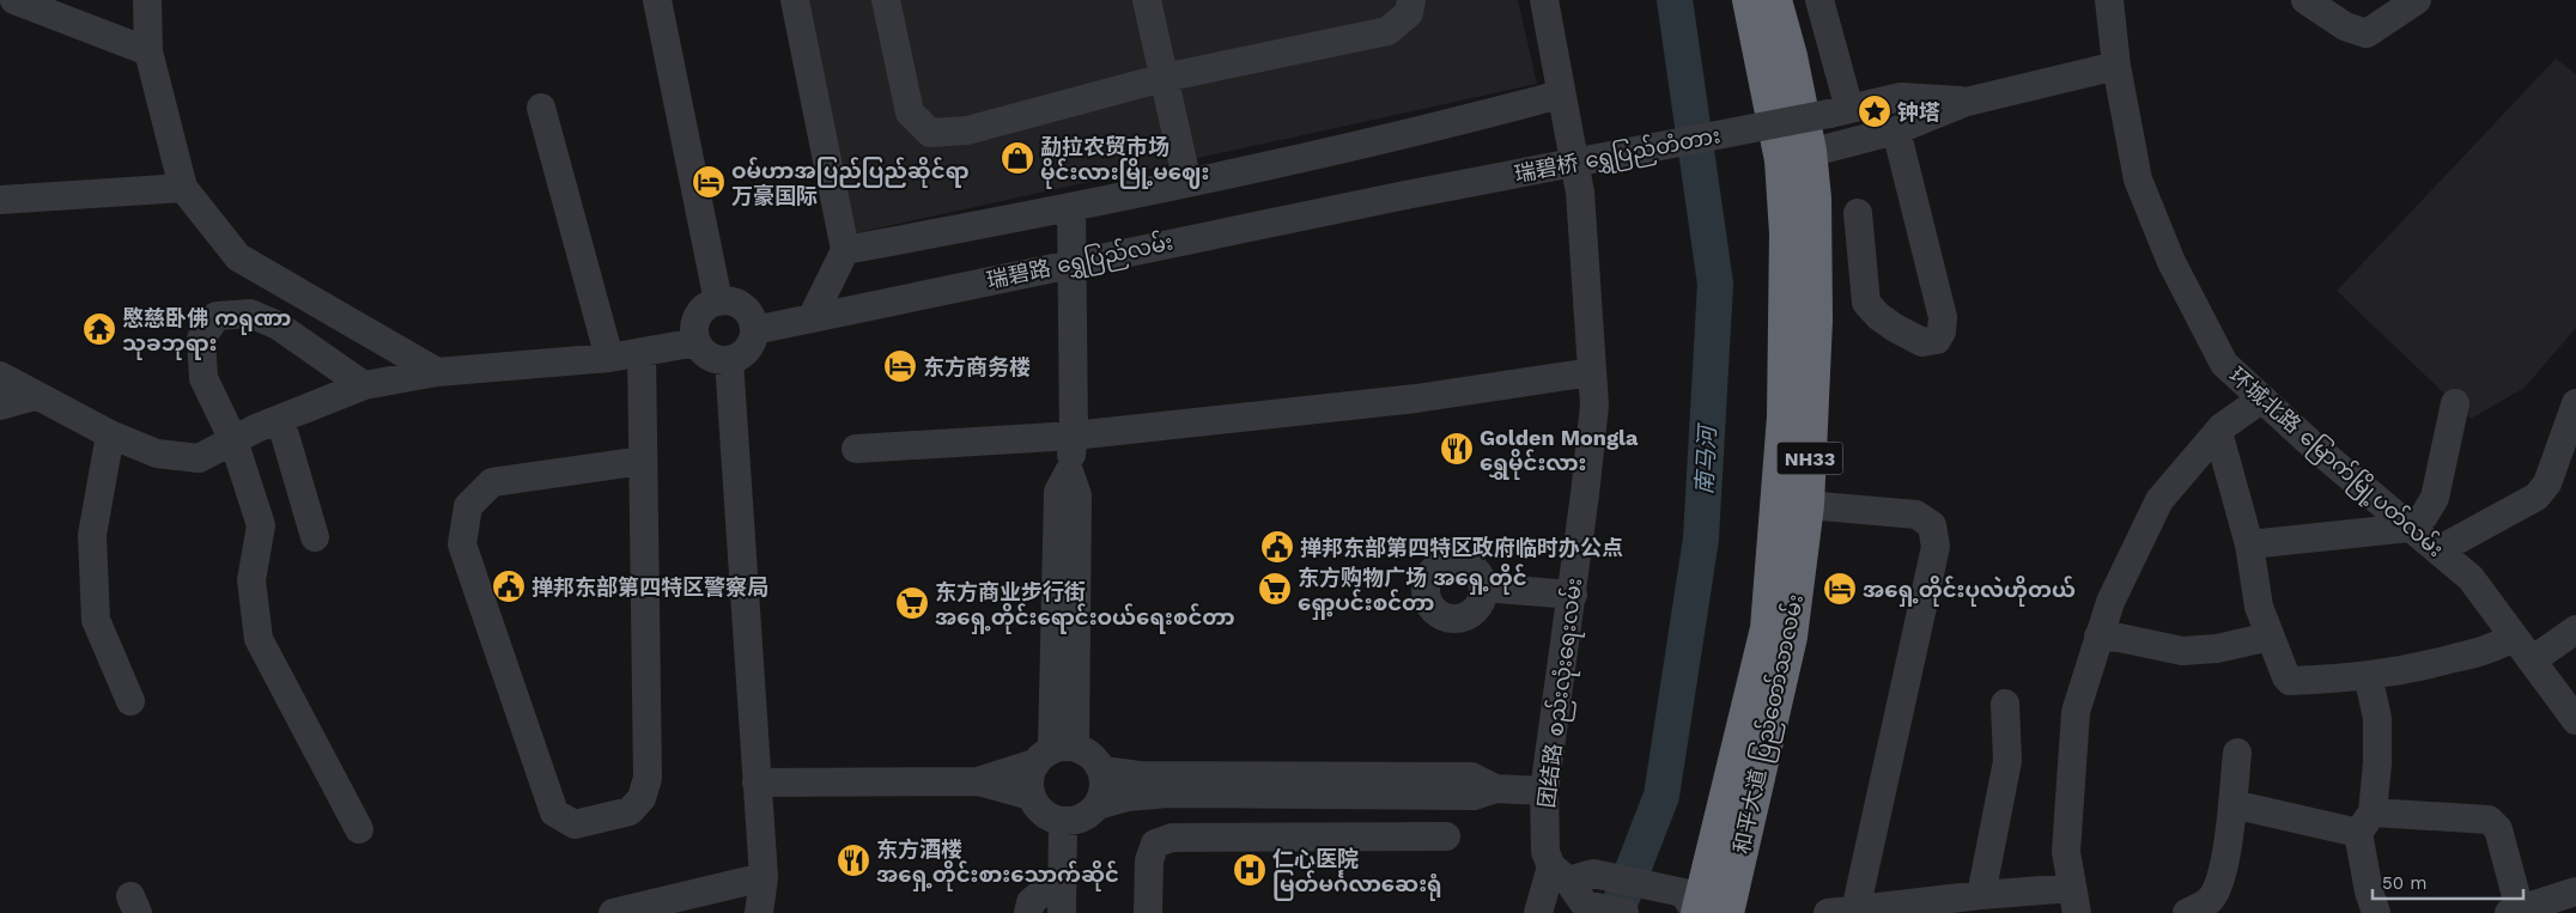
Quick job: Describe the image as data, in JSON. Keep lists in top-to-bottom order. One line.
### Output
{"streets":{"highway":["NH33","和平大道 ပြည်တော်သာလမ်း"],"street":["瑞碧桥 ရွှေပြည်တံတား","瑞碧路 ရွှေပြည်လမ်း","环城北路 မြောက်မြို့ပတ်လမ်း","团结路 စည်းလုံးရေးလမ်း"]},"crossings":[["瑞碧桥 ရွှေပြည်တံတား","瑞碧路 ရွှေပြည်လမ်း"]],"water":["南马河"],"places":{"place":["钟塔"],"shop":["勐拉农贸市场 မိုင်းလားမြို့မဈေး"],"hotel":["ဝမ်ဟာအပြည်ပြည်ဆိုင်ရာ 万豪国际","东方商务楼","အရှေ့တိုင်းပုလဲဟိုတယ်"],"temple":["愍慈卧佛 ကရုဏာ သုခဘုရား"],"restaurant":["Golden Mongla ရွှေမိုင်းလား","东方酒楼 အရှေ့တိုင်းစားသောက်ဆိုင်"],"public building":["掸邦东部第四特区政府临时办公点","掸邦东部第四特区警察局"],"supermarket":["东方购物广场 အရှေ့တိုင် ရှော့ပင်းစင်တာ","东方商业步行街 အရှေ့တိုင်းရောင်းဝယ်ရေးစင်တာ"],"hospital":["仁心医院 မြတ်မင်္ဂလာဆေးရုံ"]},"scale_bar":"50 m"}
